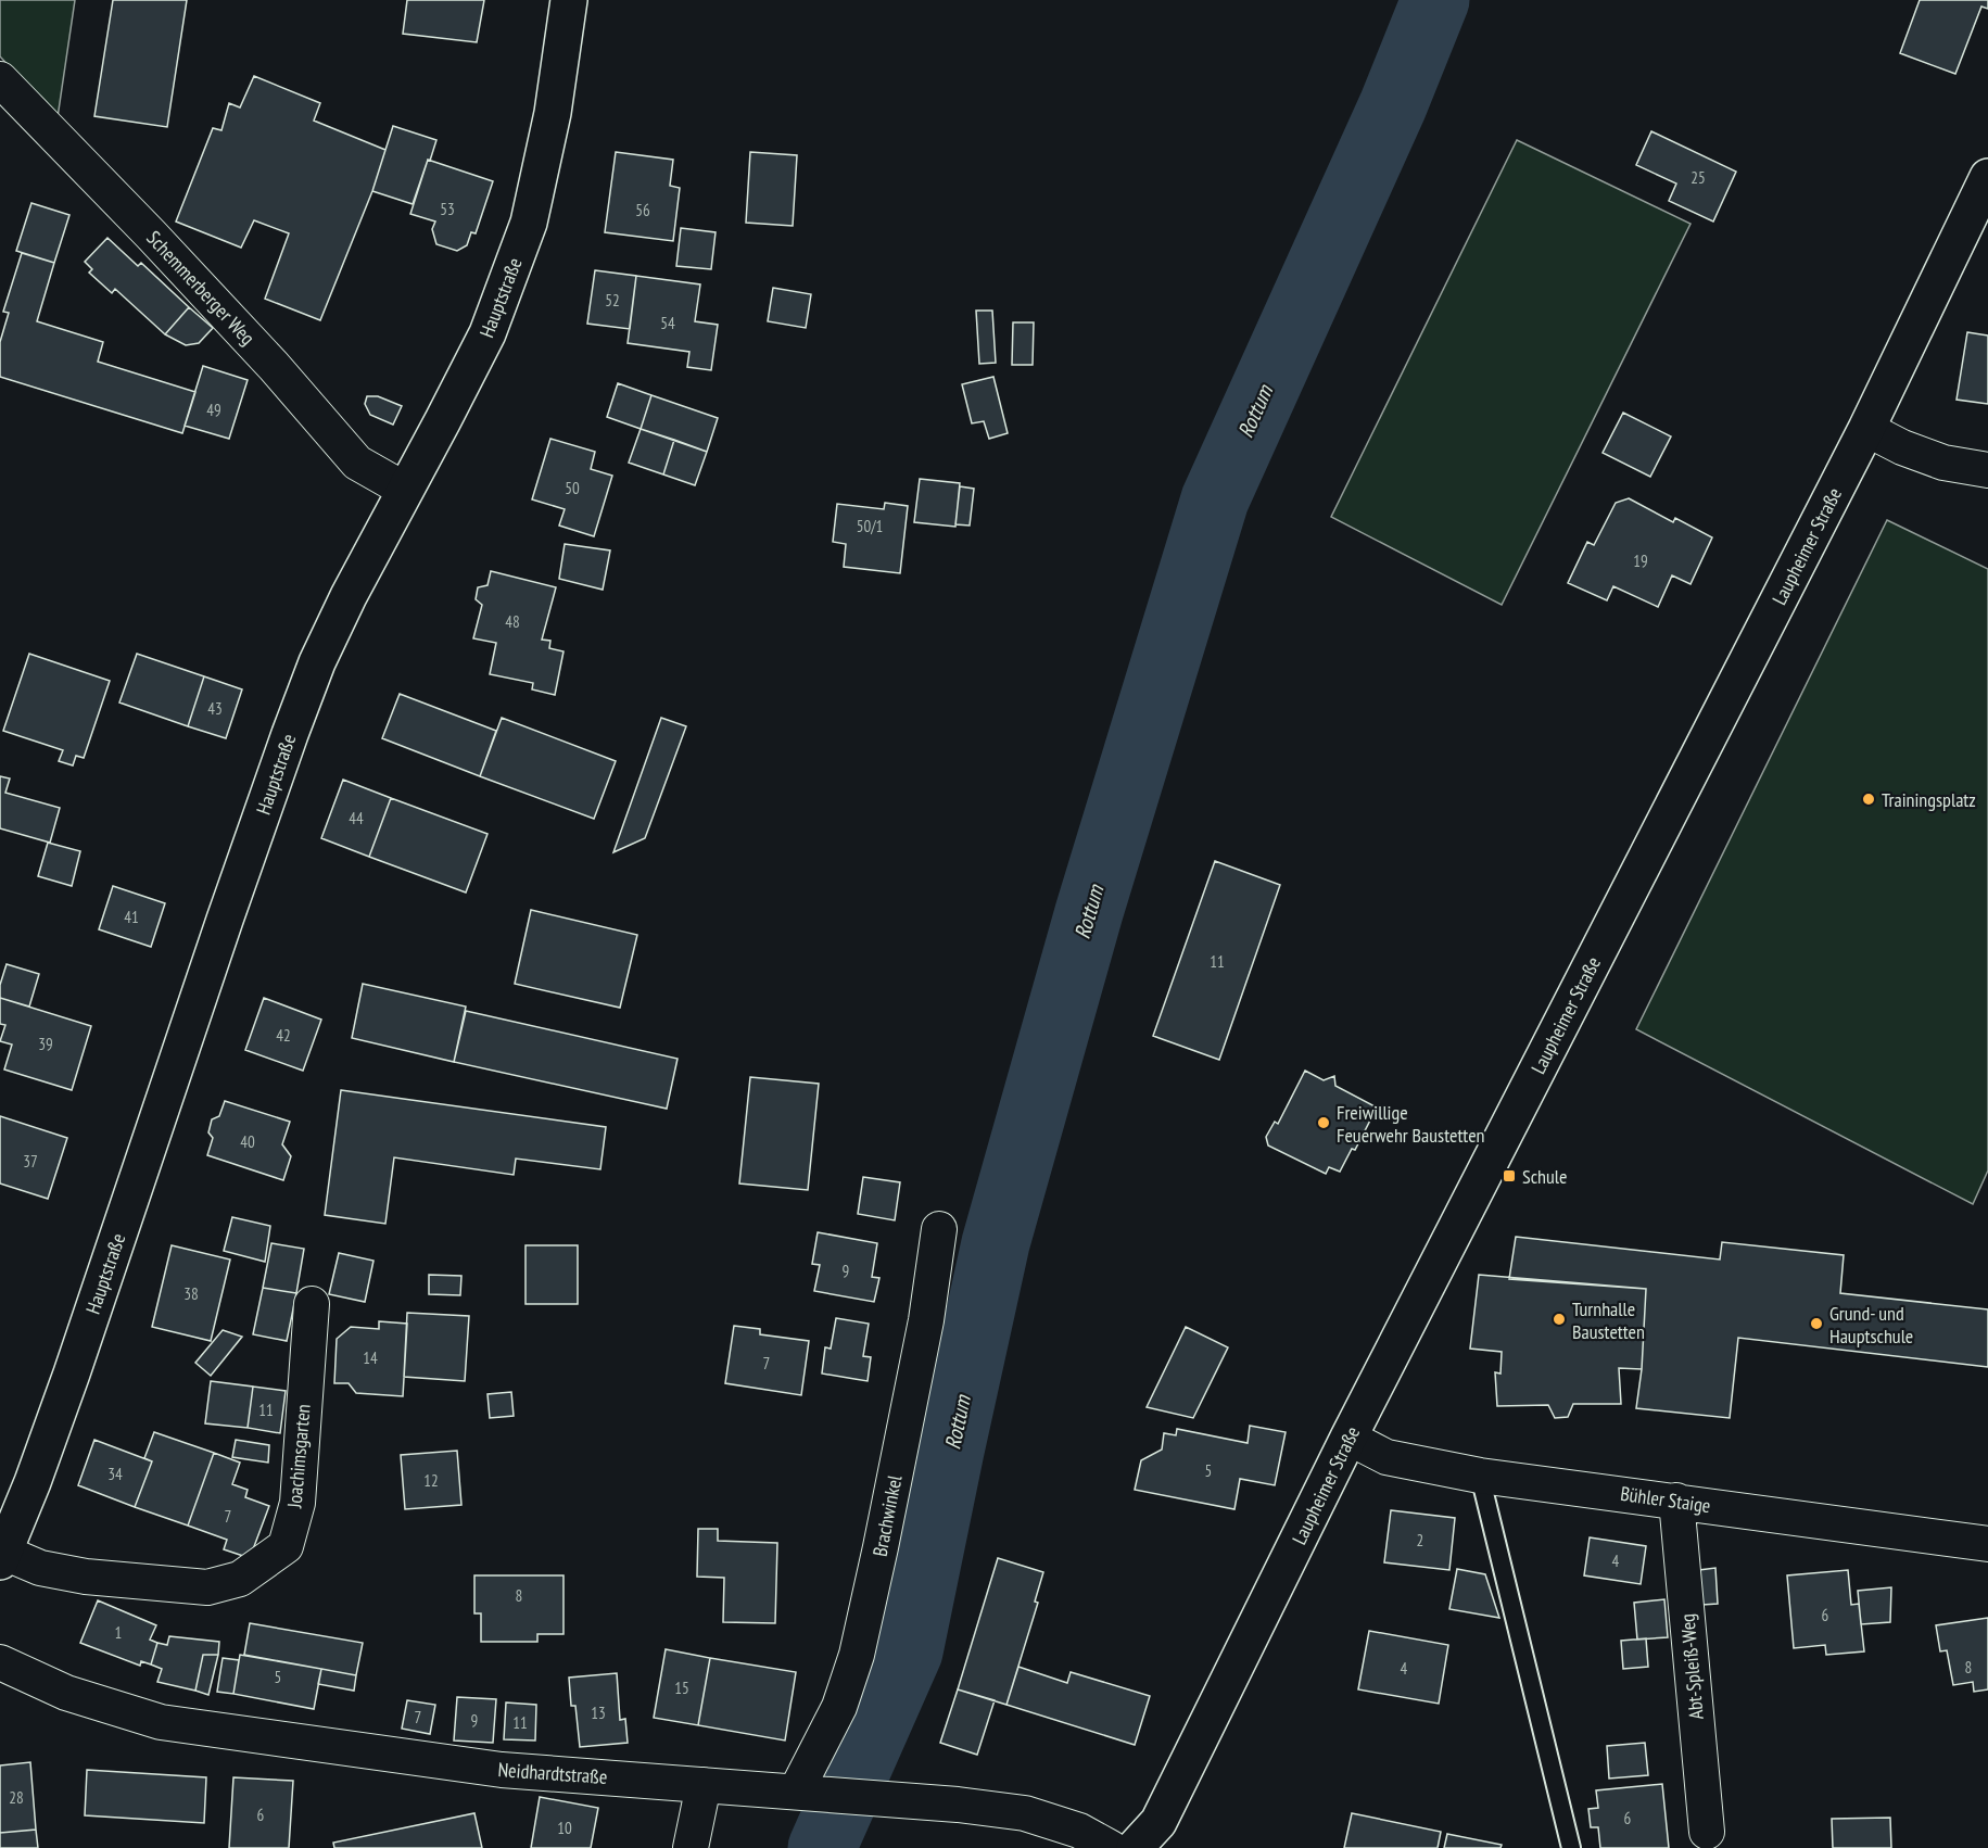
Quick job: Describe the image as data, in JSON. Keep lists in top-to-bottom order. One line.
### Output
{"streets":{"street":["Schemmerberger Weg","Hauptstraße","Laupheimer Straße","Joachimsgarten","Bühler Staige","Brachwinkel","Abt-Spleiß-Weg","Neidhardtstraße"]},"crossings":[["Schemmerberger Weg","Hauptstraße"],["Hauptstraße","Joachimsgarten"],["Laupheimer Straße","Bühler Staige"],["Bühler Staige","Abt-Spleiß-Weg"],["Brachwinkel","Neidhardtstraße"]],"water":["Rottum"],"places":{"other":["Trainingsplatz","Freiwillige Feuerwehr Baustetten","Turnhalle Baustetten","Grund- und Hauptschule"],"transit":["Schule"]},"house_numbers":["25","53","56","52","54","49","50","50/1","19","48","43","44","41","11","42","39","40","37","9","38","14","7","11","5","34","12","7","2","4","8","6","1","8","4","5","15","13","7","9","11","28","6","6","10"]}
